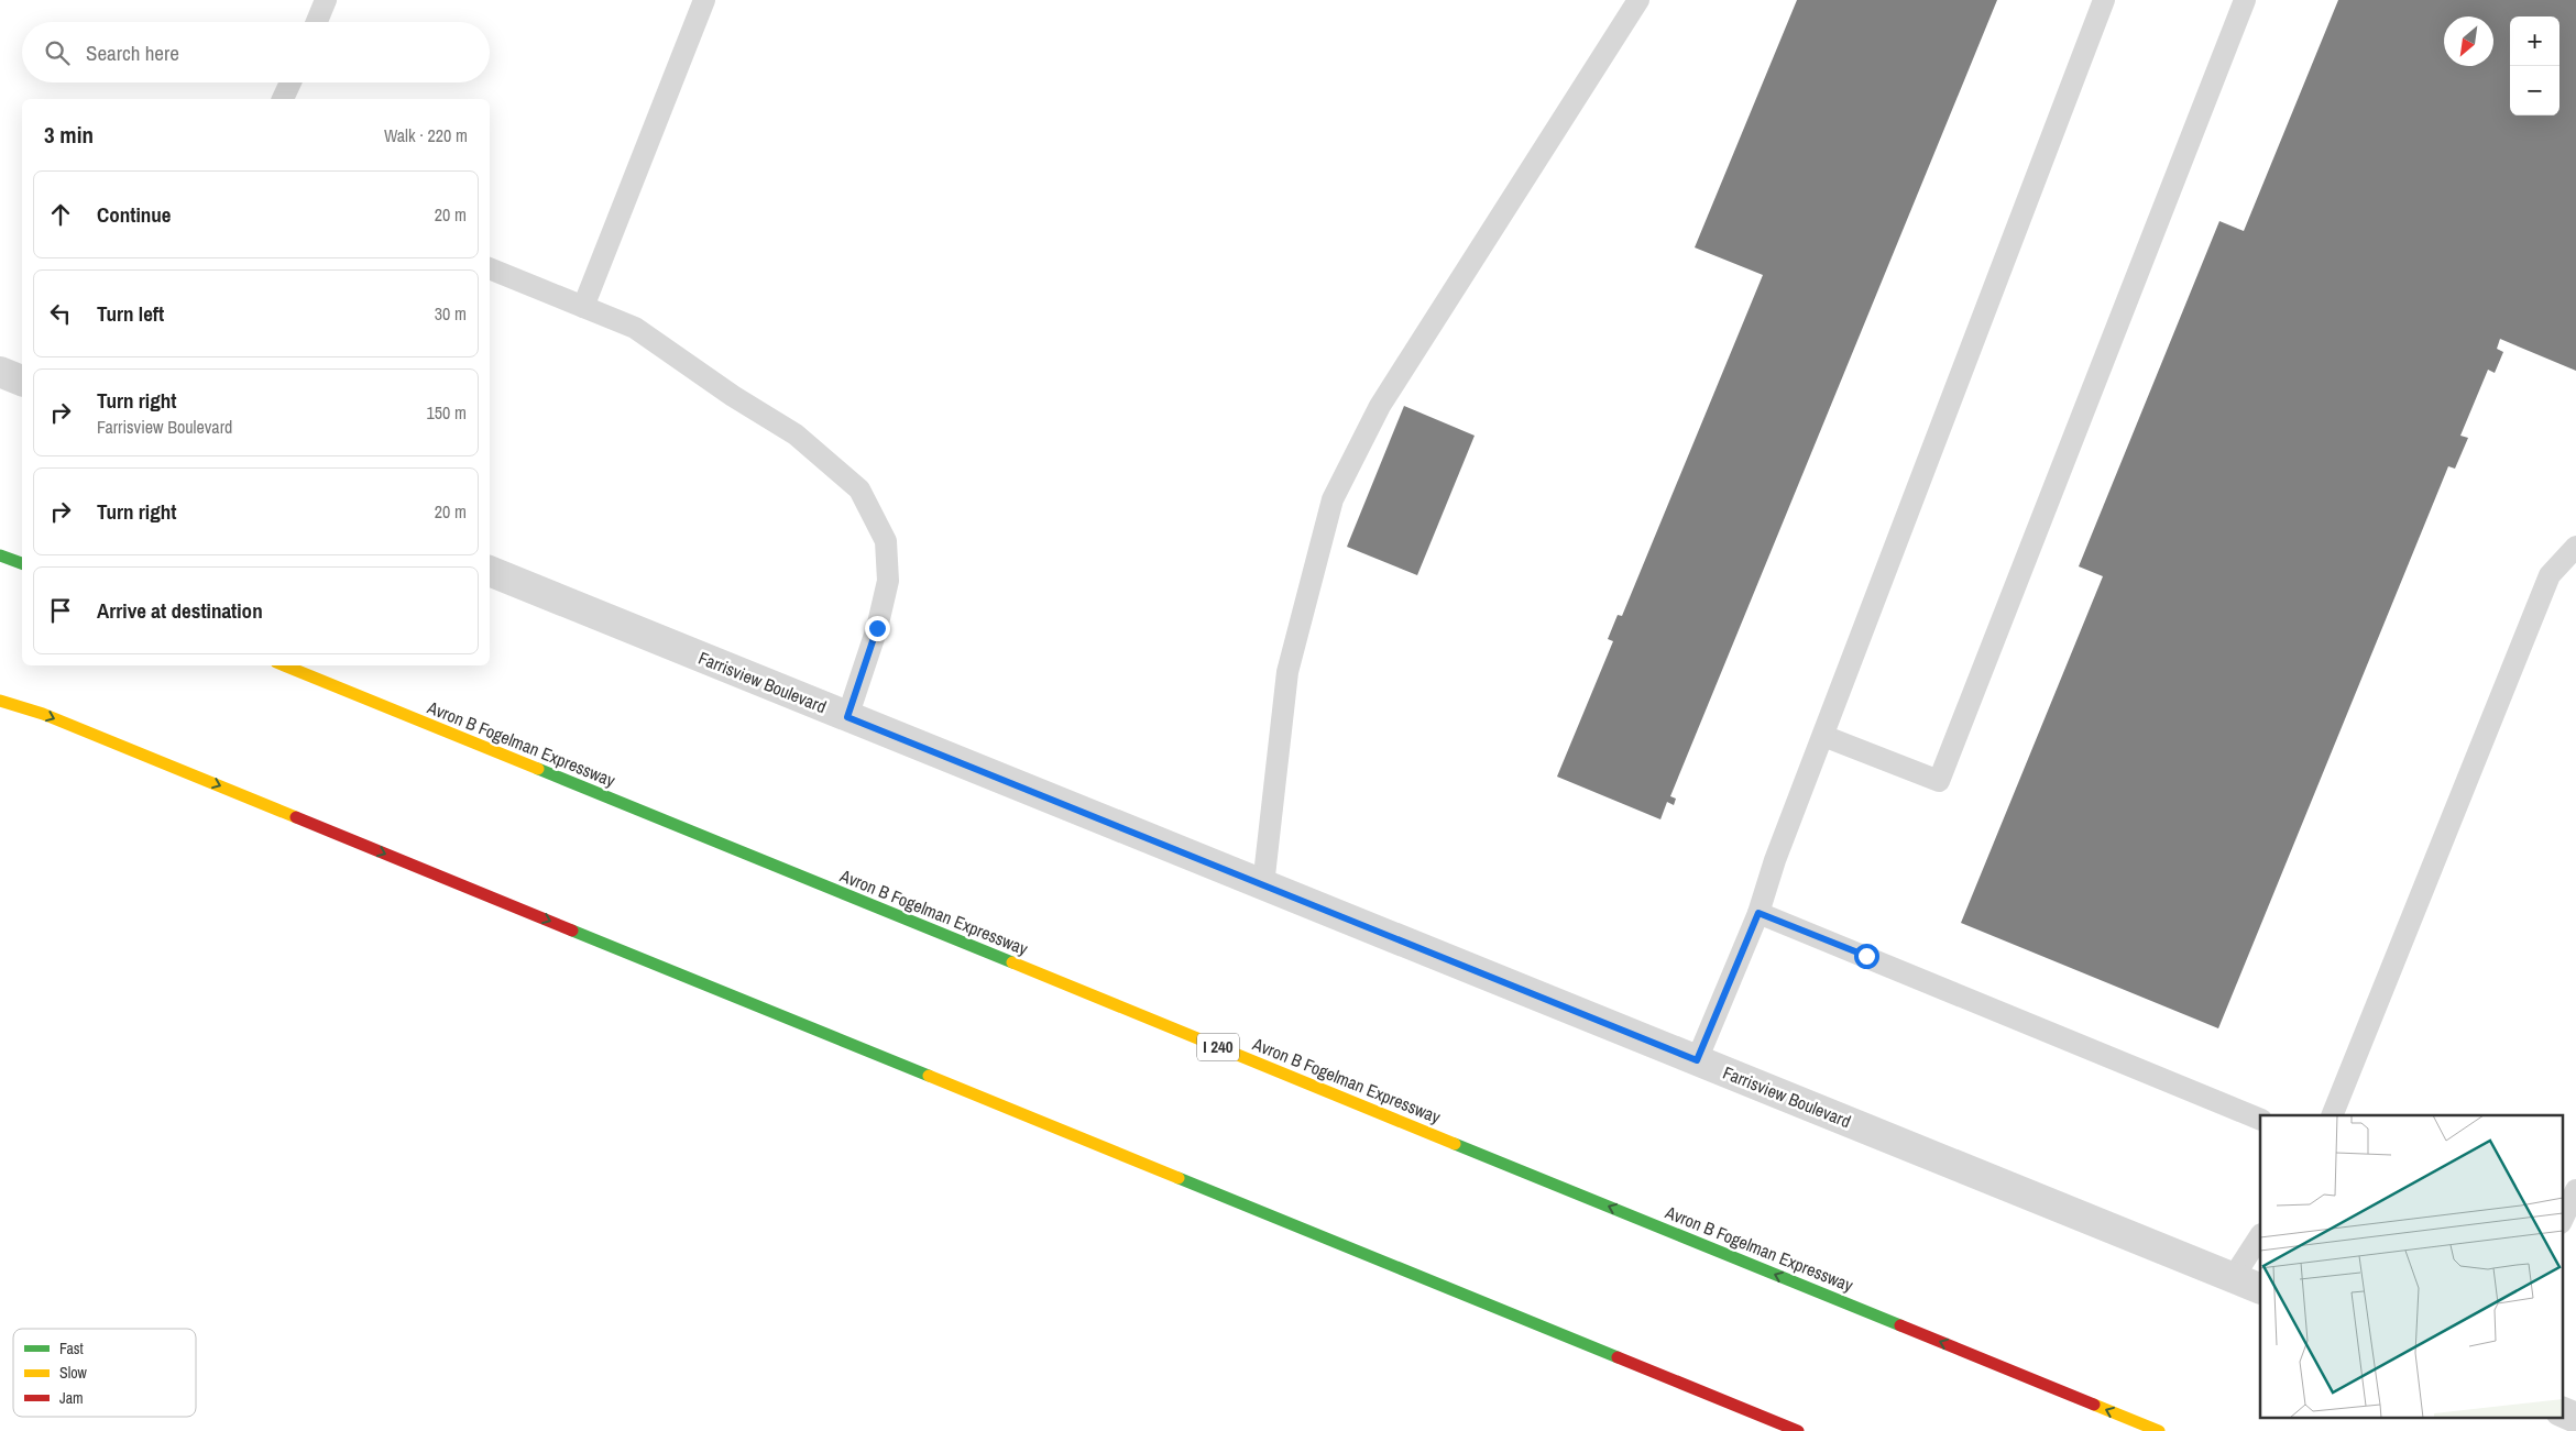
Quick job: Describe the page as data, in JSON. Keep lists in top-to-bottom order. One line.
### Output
{"streets":{"highway":["Avron B Fogelman Expressway","I 240"],"street":["Farrisview Boulevard"]},"one_way":["Avron B Fogelman Expressway"],"legend":["Fast","Slow","Jam"],"north":"bottom left","page":{"map_buttons":["+","−"],"search":"Search here","heading":["3 min","Walk · 220 m"],"list":[["Continue","20 m"],["Turn left","30 m"],["Turn right","Farrisview Boulevard","150 m"],["Turn right","20 m"],"Arrive at destination"]}}
